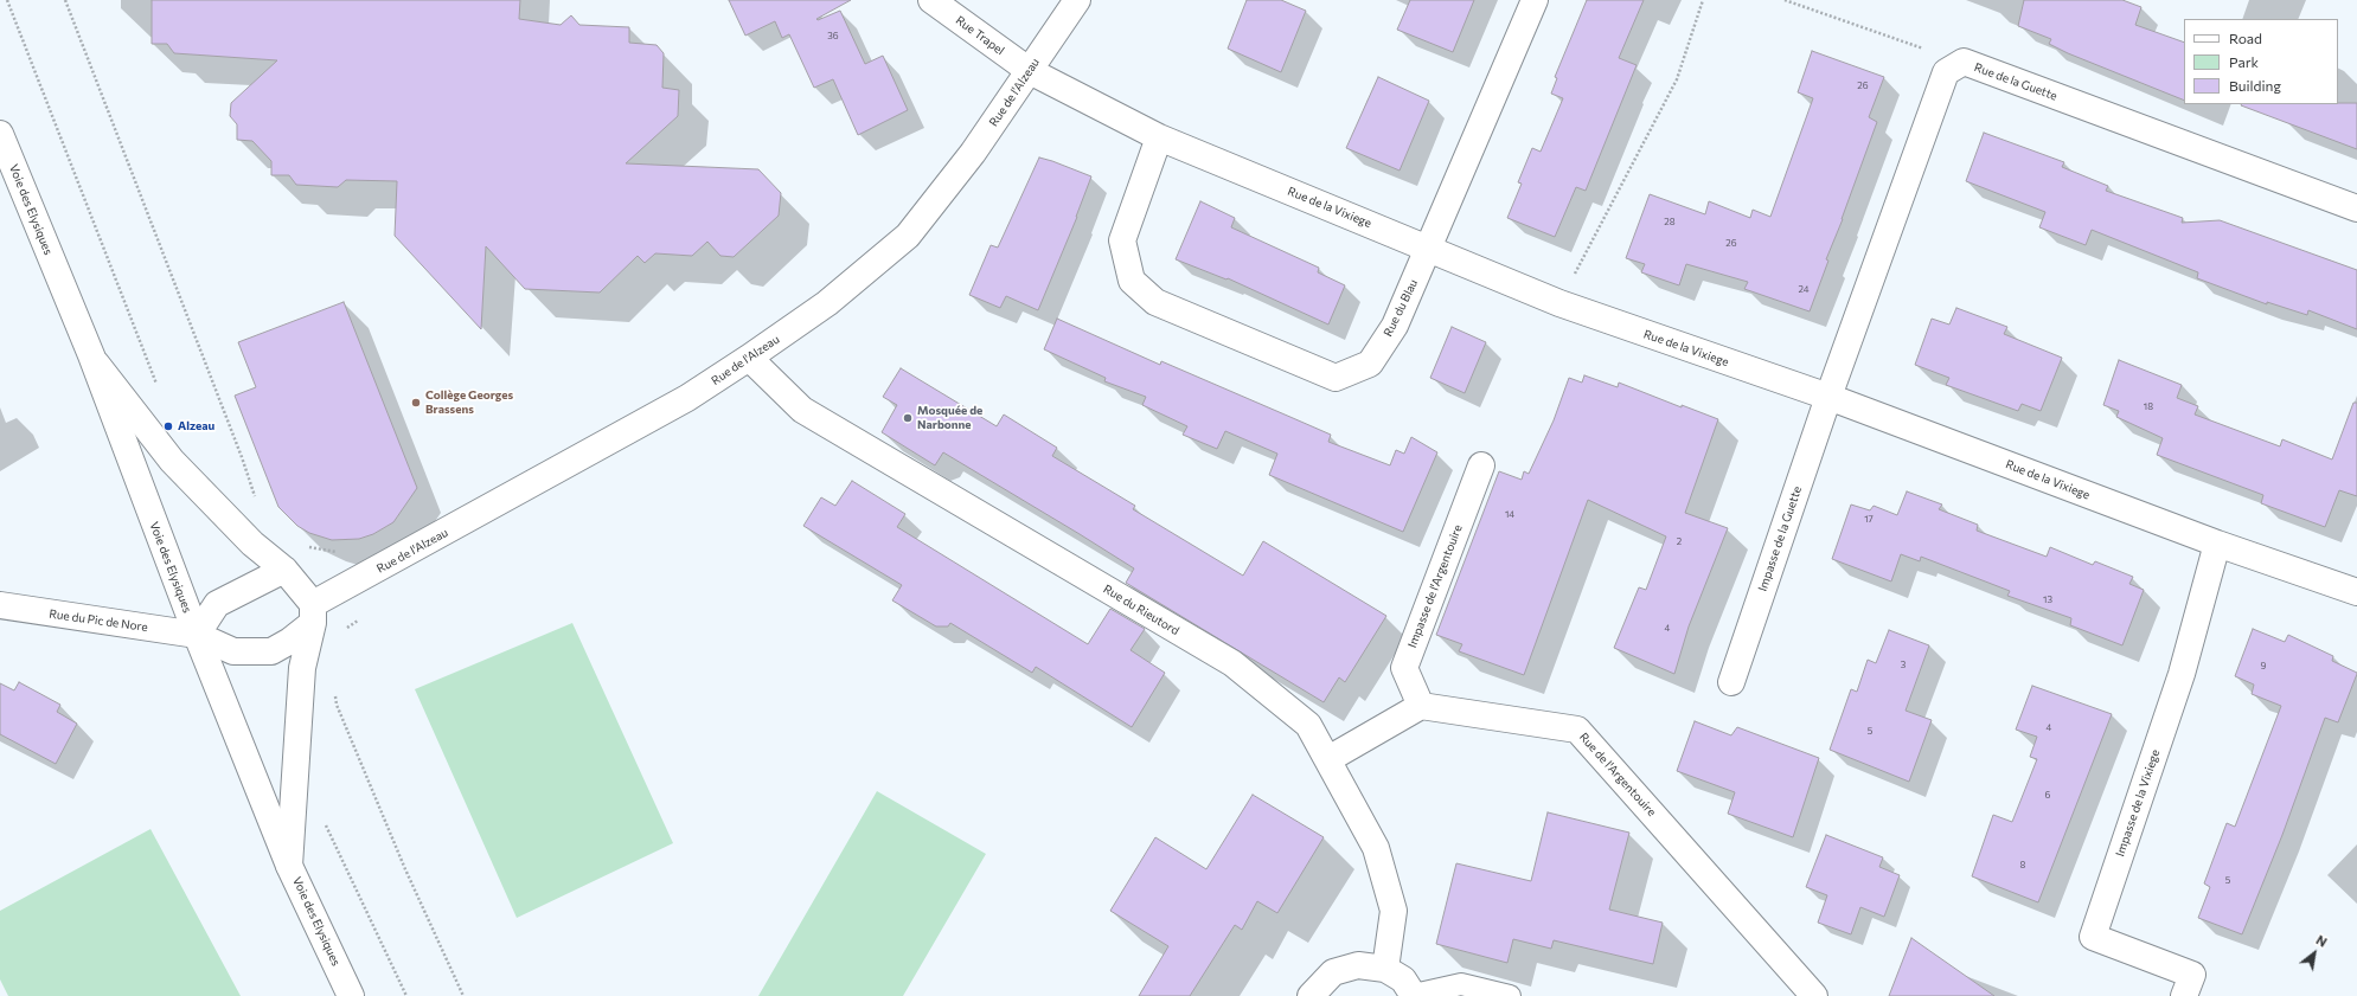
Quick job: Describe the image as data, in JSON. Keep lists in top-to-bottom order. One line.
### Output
{"streets":{"street":["Rue Trapel","Rue de la Guette","Rue de l'Alzeau","Rue de la Vixiege","Voie des Elysiques","Rue du Blau","Impasse de la Guette","Impasse de l'Argentouire","Rue du Rieutord","Rue du Pic de Nore","Rue de l'Argentouire","Impasse de la Vixiege"]},"crossings":[["Rue Trapel","Rue de l'Alzeau"],["Rue Trapel","Rue de la Vixiege"],["Rue de la Guette","Rue de la Vixiege"],["Rue de la Guette","Impasse de la Guette"],["Rue de l'Alzeau","Rue de la Vixiege"],["Rue de l'Alzeau","Voie des Elysiques"],["Rue de l'Alzeau","Rue du Rieutord"],["Rue de l'Alzeau","Rue du Pic de Nore"],["Rue de la Vixiege","Rue du Blau"],["Rue de la Vixiege","Impasse de la Guette"],["Rue de la Vixiege","Impasse de la Vixiege"],["Voie des Elysiques","Rue du Pic de Nore"],["Impasse de l'Argentouire","Rue de l'Argentouire"]],"places":["Collège Georges Brassens","Mosquée de Narbonne","Alzeau"],"house_numbers":["36","26","28","26","24","18","14","17","2","13","4","3","9","4","5","6","8","5"],"legend":["Road","Park","Building"],"north":"top right"}
